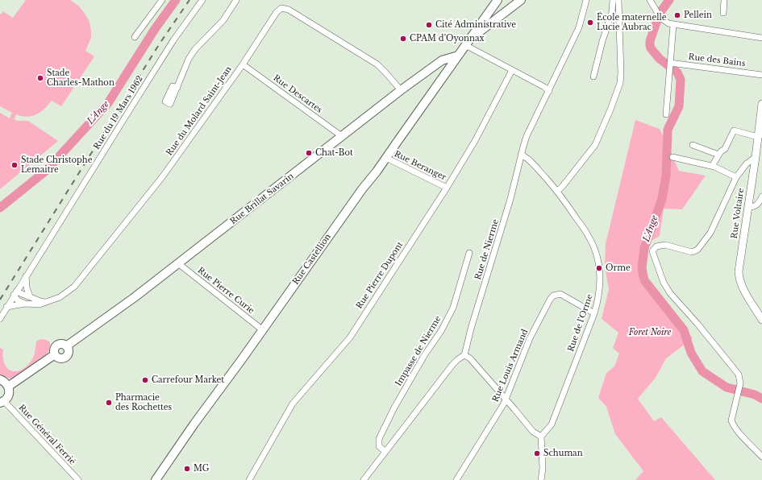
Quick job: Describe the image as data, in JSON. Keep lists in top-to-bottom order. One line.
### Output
{"streets":{"main road":["Rue Brillat Savarin","Rue Castellion"],"street":["Rue des Bains","Rue Descartes","Rue du Molard Saint-Jean","Rue du 19 Mars 1962","Rue Beranger","Rue Voltaire","Rue de Nierme","Rue Pierre Dupont","Rue Pierre Curie","Rue de l'Orme","Impasse de Nierme","Rue Louis Armand","Rue Général Ferrié"]},"crossings":[["Rue Descartes","Rue du Molard Saint-Jean"],["Rue Descartes","Rue Brillat Savarin"],["Rue du Molard Saint-Jean","Rue du 19 Mars 1962"],["Rue du Molard Saint-Jean","Rue Brillat Savarin"],["Rue Beranger","Rue Castellion"],["Rue Beranger","Rue Pierre Dupont"],["Rue Brillat Savarin","Rue Castellion"],["Rue Brillat Savarin","Rue Pierre Curie"],["Rue de Nierme","Rue de l'Orme"],["Rue Castellion","Rue Pierre Curie"],["Rue de l'Orme","Rue Louis Armand"]],"water":["L'Ange"],"parks":["Foret Noire"],"places":["Pellein","École maternelle Lucie Aubrac","Cité Administrative","CPAM d’Oyonnax","Stade Charles-Mathon","Chat-Bot","Stade Christophe Lemaitre","Orme","Carrefour Market","Pharmacie des Rochettes","Schuman","MG"]}
